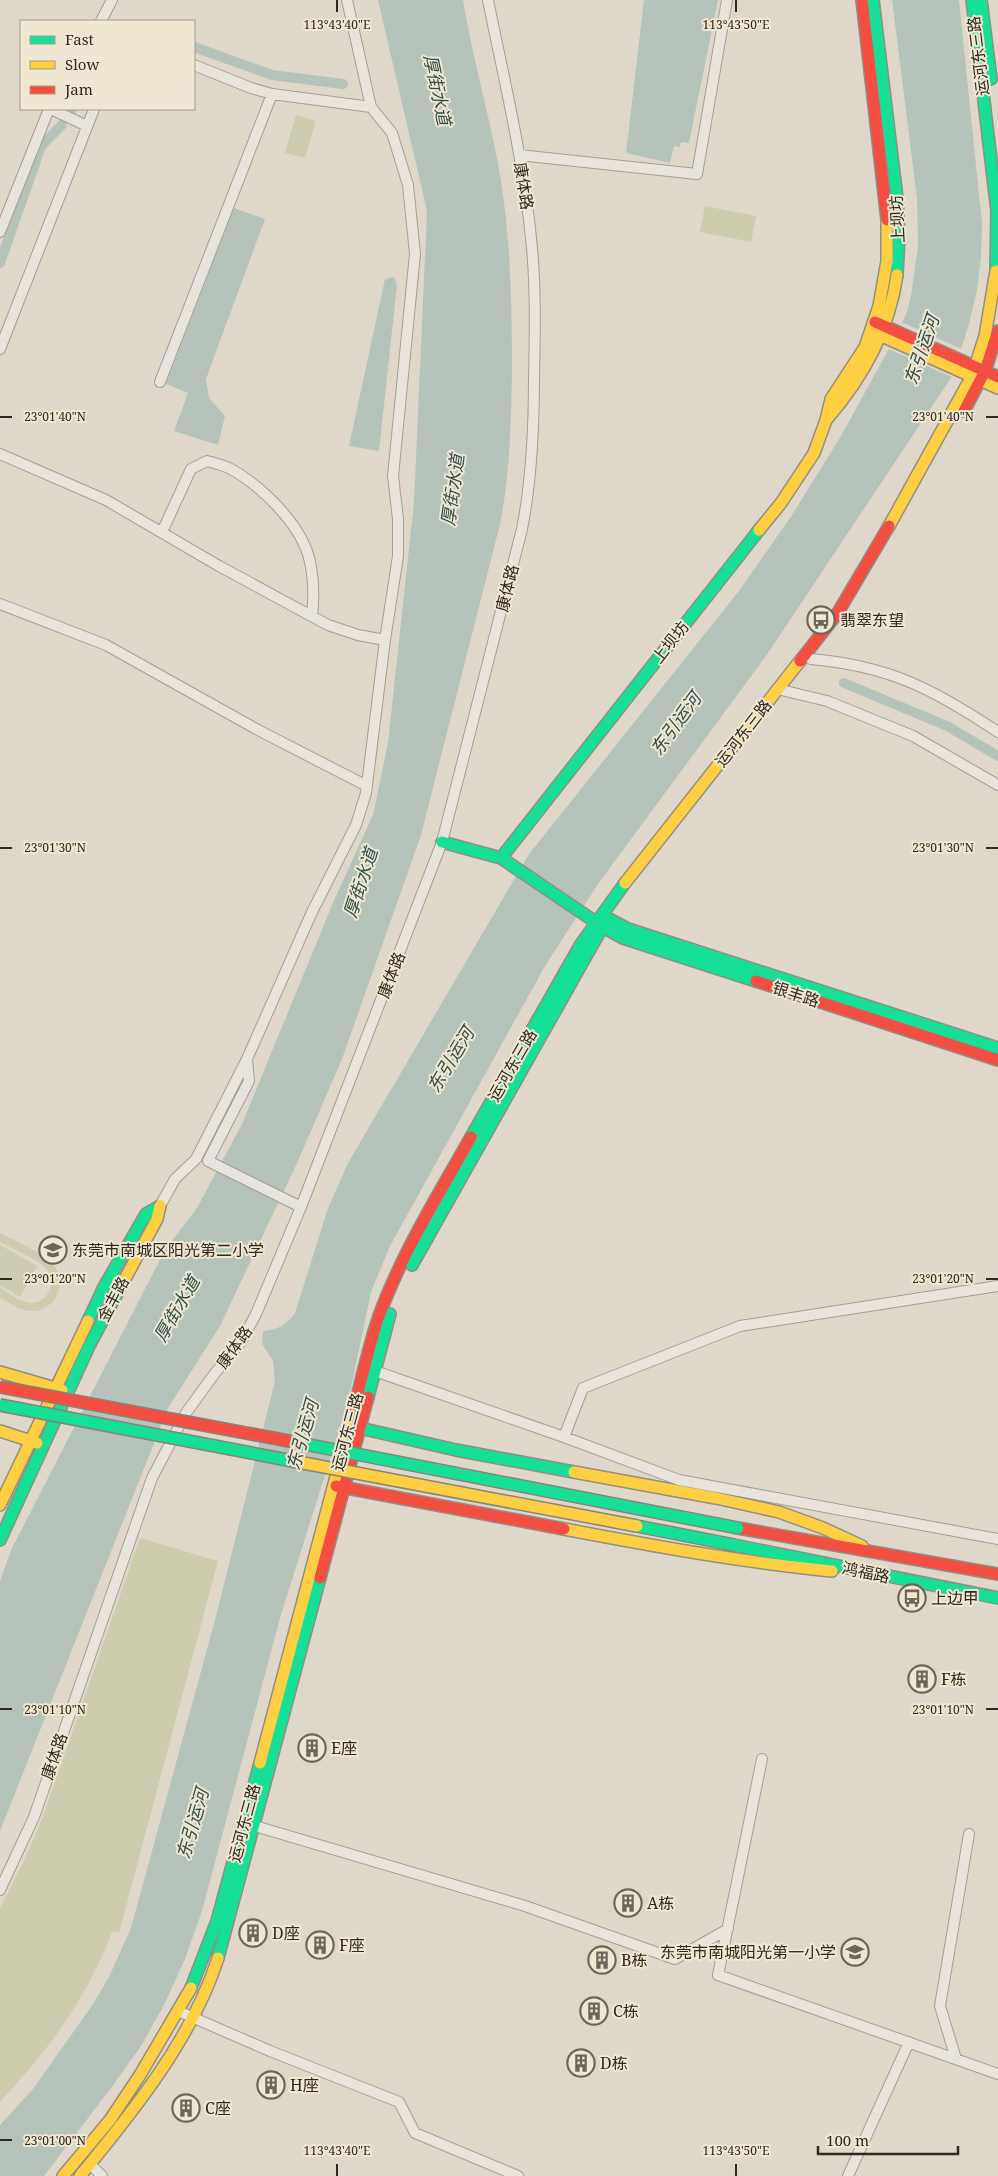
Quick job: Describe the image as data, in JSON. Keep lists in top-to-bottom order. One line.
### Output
{"streets":{"street":["运河东三路","康体路","上坝坊","银丰路","金丰路","鸿福路"]},"crossings":[["运河东三路","银丰路"]],"water":["厚街水道","东引运河"],"places":{"bus stop":["翡翠东望","上边甲"],"school or university":["东莞市南城区阳光第二小学","东莞市南城阳光第一小学"],"building":["F栋","E座","A栋","D座","F座","B栋","C栋","D栋","H座","C座"]},"legend":["Fast","Slow","Jam"],"scale_bar":"100 m","coordinates":["113°43'40\"E","113°43'50\"E","23°01'40\"N","23°01'30\"N","23°01'20\"N","23°01'10\"N","23°01'00\"N"]}
